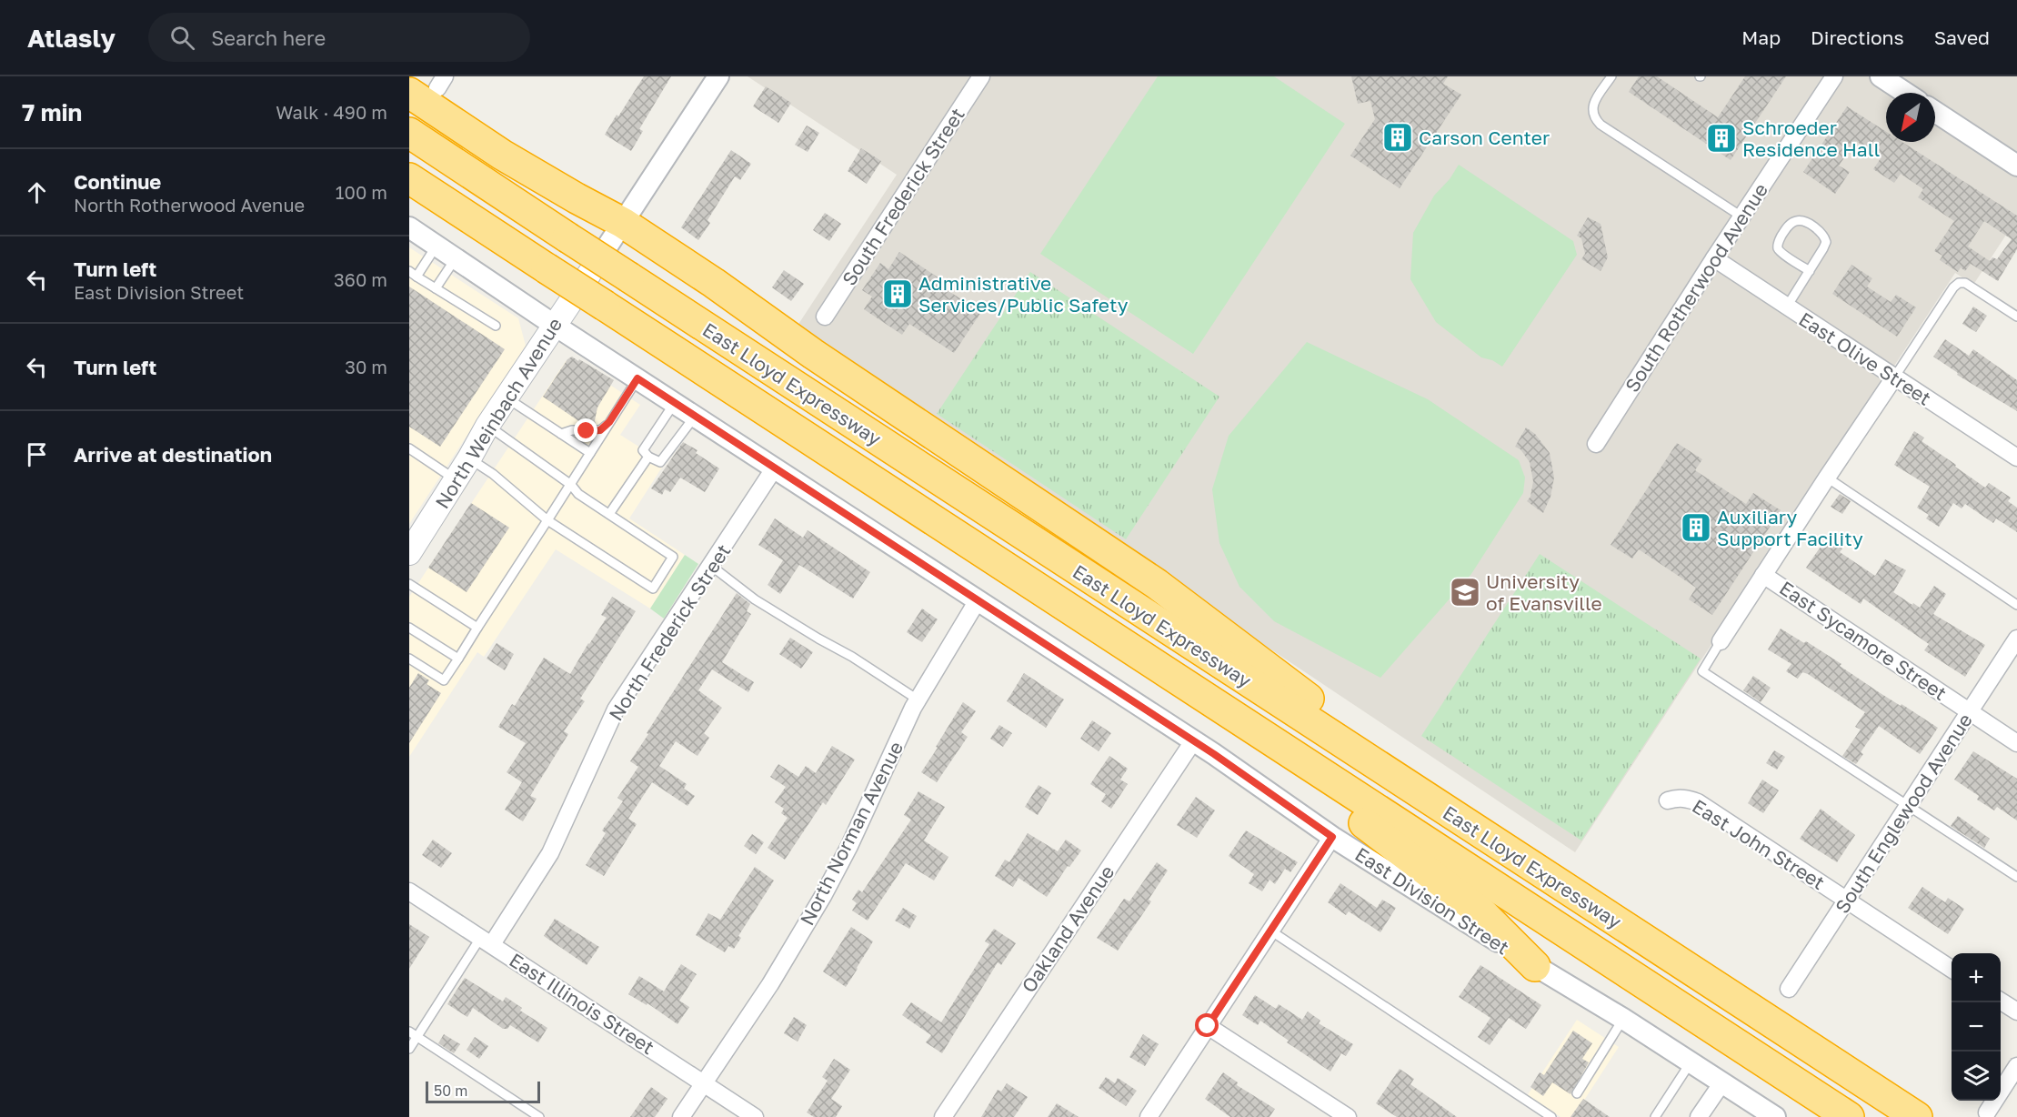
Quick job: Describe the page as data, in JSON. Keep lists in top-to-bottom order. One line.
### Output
{"streets":{"highway":["East Lloyd Expressway"],"main road":["North Weinbach Avenue"],"street":["South Frederick Street","South Rotherwood Avenue","East Olive Street","North Frederick Street","East Sycamore Street","South Englewood Avenue","North Norman Avenue","East John Street","East Division Street","Oakland Avenue","East Illinois Street"]},"crossings":[["South Rotherwood Avenue","East Olive Street"],["North Weinbach Avenue","East Division Street"],["North Frederick Street","East Division Street"],["North Frederick Street","East Illinois Street"],["East Sycamore Street","South Englewood Avenue"],["South Englewood Avenue","East John Street"],["North Norman Avenue","East Division Street"],["North Norman Avenue","East Illinois Street"],["East Division Street","Oakland Avenue"]],"places":{"building":["Carson Center","Schroeder Residence Hall","Administrative Services/Public Safety","Auxiliary Support Facility"],"school or university":["University of Evansville"]},"scale_bar":"50 m","north":"bottom left","page":{"header":"Atlasly","search":"Search here","nav":["Map","Directions","Saved"],"heading":["7 min","Walk · 490 m"],"list":[["Continue","North Rotherwood Avenue","100 m"],["Turn left","East Division Street","360 m"],["Turn left","30 m"],"Arrive at destination"],"map_buttons":["+","−"],"scale":"50 m"}}
